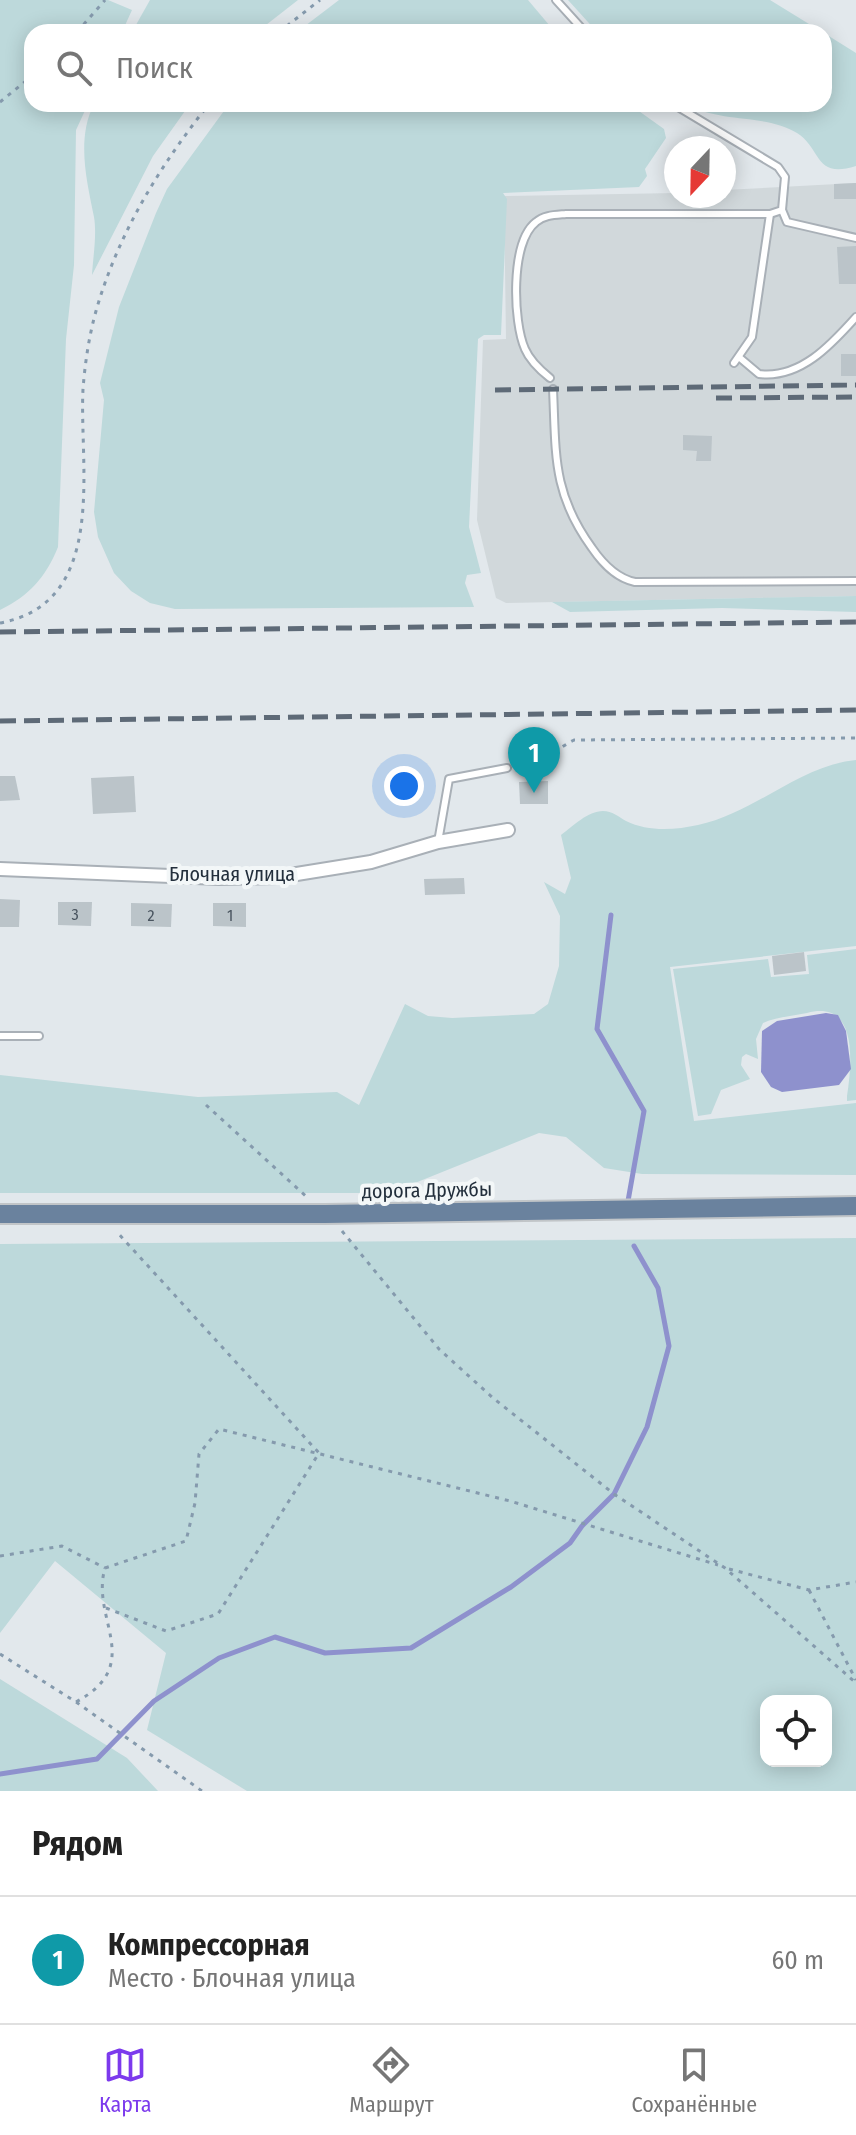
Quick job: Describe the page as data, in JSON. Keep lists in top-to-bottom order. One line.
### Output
{"streets":{"main road":["дорога Дружбы"],"street":["Блочная улица"]},"house_numbers":["3","2","1"],"north":"bottom","page":{"search":"Поиск","pins":"1","heading":"Рядом","list":[{"mark":"1","name":"Компрессорная","note":"Место · Блочная улица","value":"60 m"}],"nav":["Карта","Маршрут","Сохранённые"]}}
